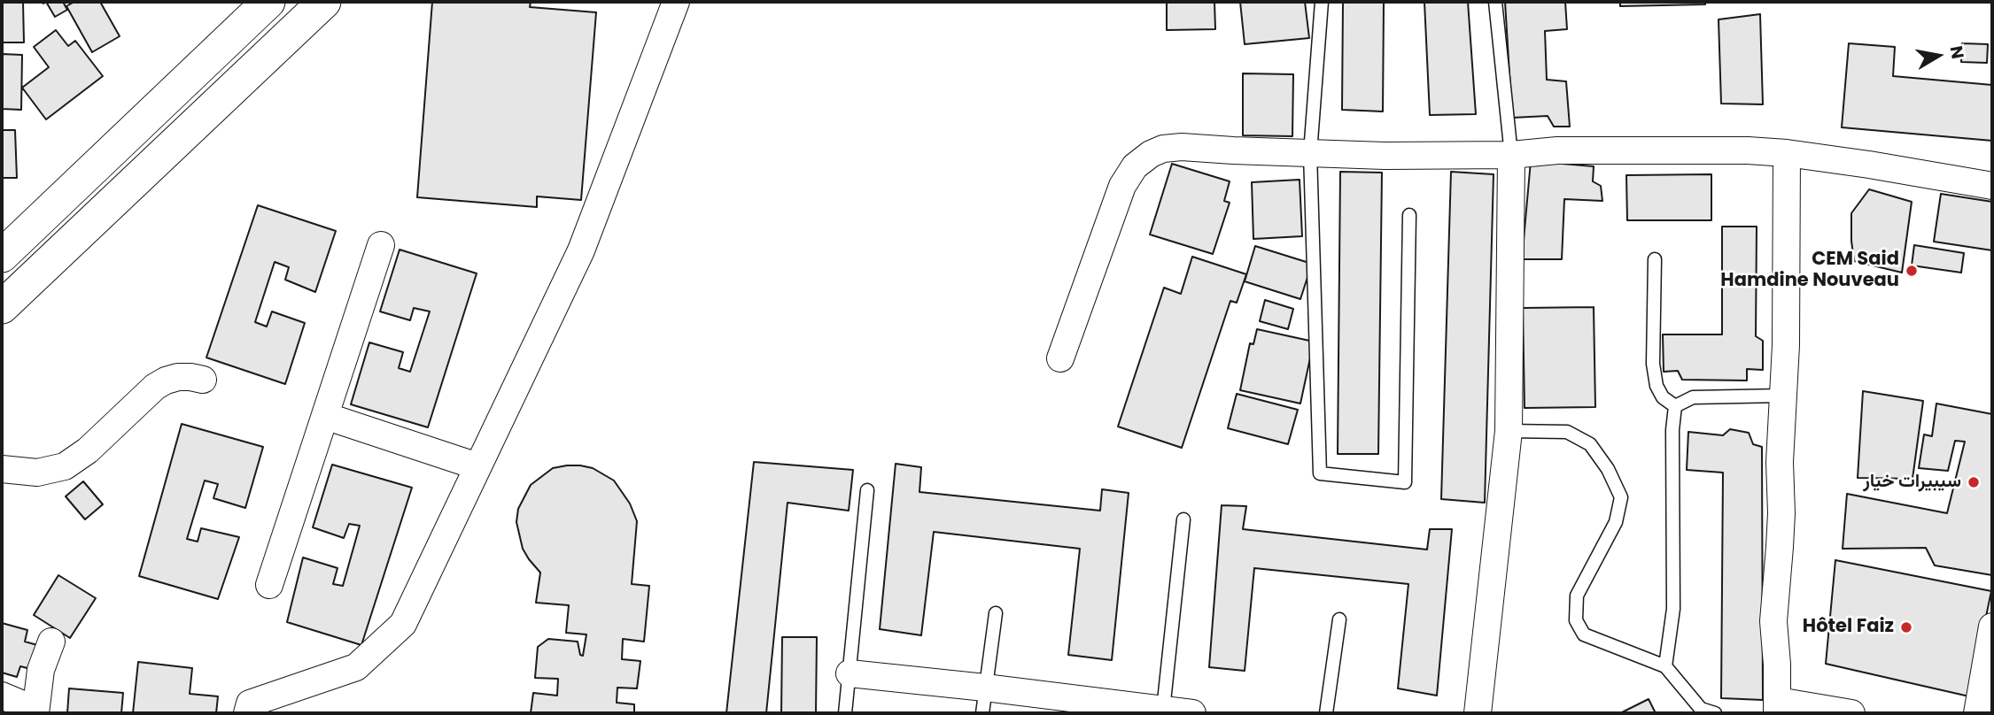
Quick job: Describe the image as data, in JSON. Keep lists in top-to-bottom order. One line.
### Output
{"places":["CEM Said Hamdine Nouveau","سيبيرات خيار","Hôtel Faiz"],"north":"right"}
